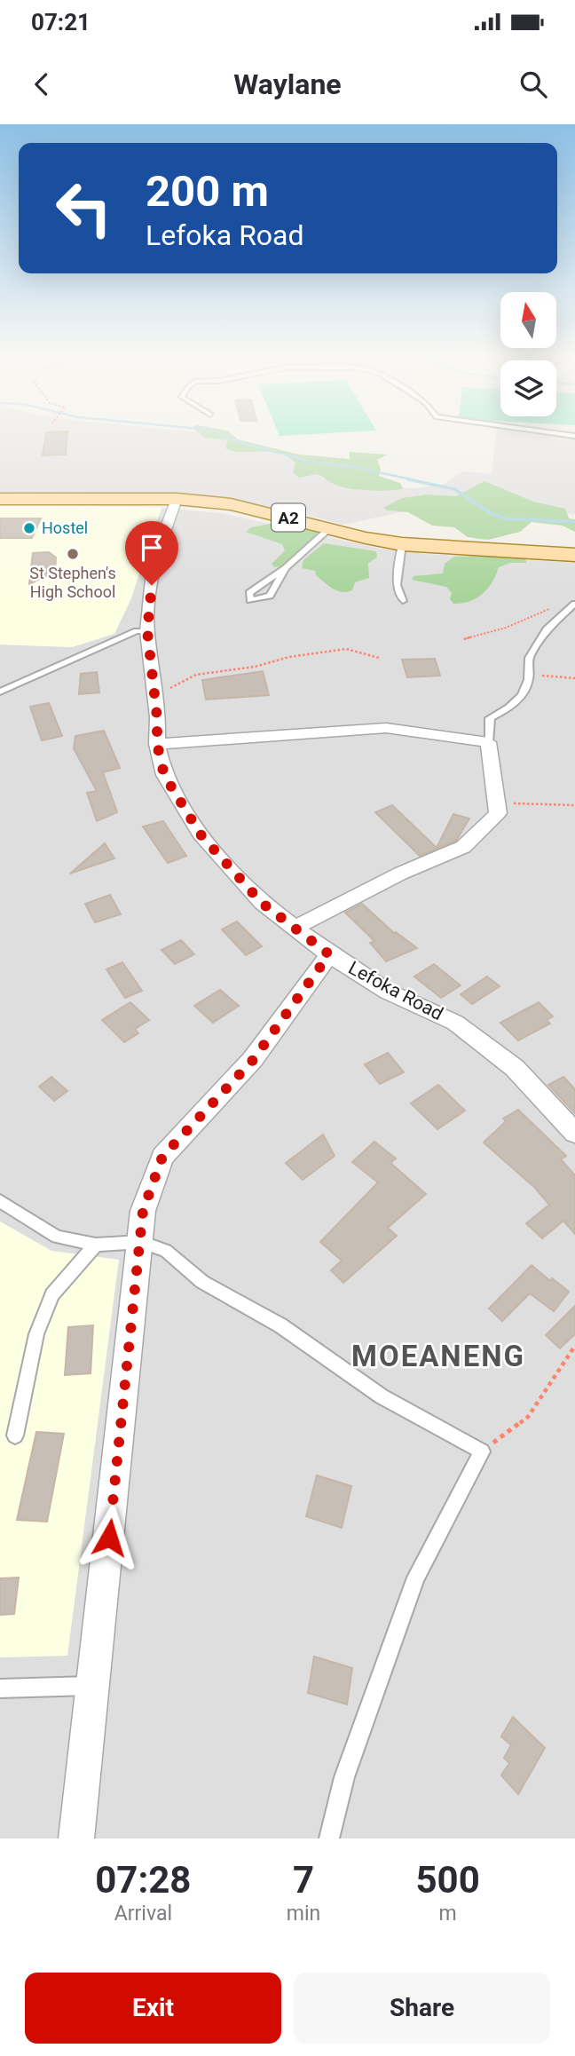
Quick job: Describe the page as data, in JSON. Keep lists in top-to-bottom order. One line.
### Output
{"streets":{"main road":["A2"],"street":["Lefoka Road"]},"crossings":[["A2","Lefoka Road"]],"districts":["MOEANENG"],"places":["Hostel","St Stephen's High School"],"north":"top","page":{"status":"07:21","header":"Waylane","turn":["200 m","Lefoka Road"],"eta":["07:28","Arrival","7","min","500","m"],"buttons":["Exit","Share"]}}
